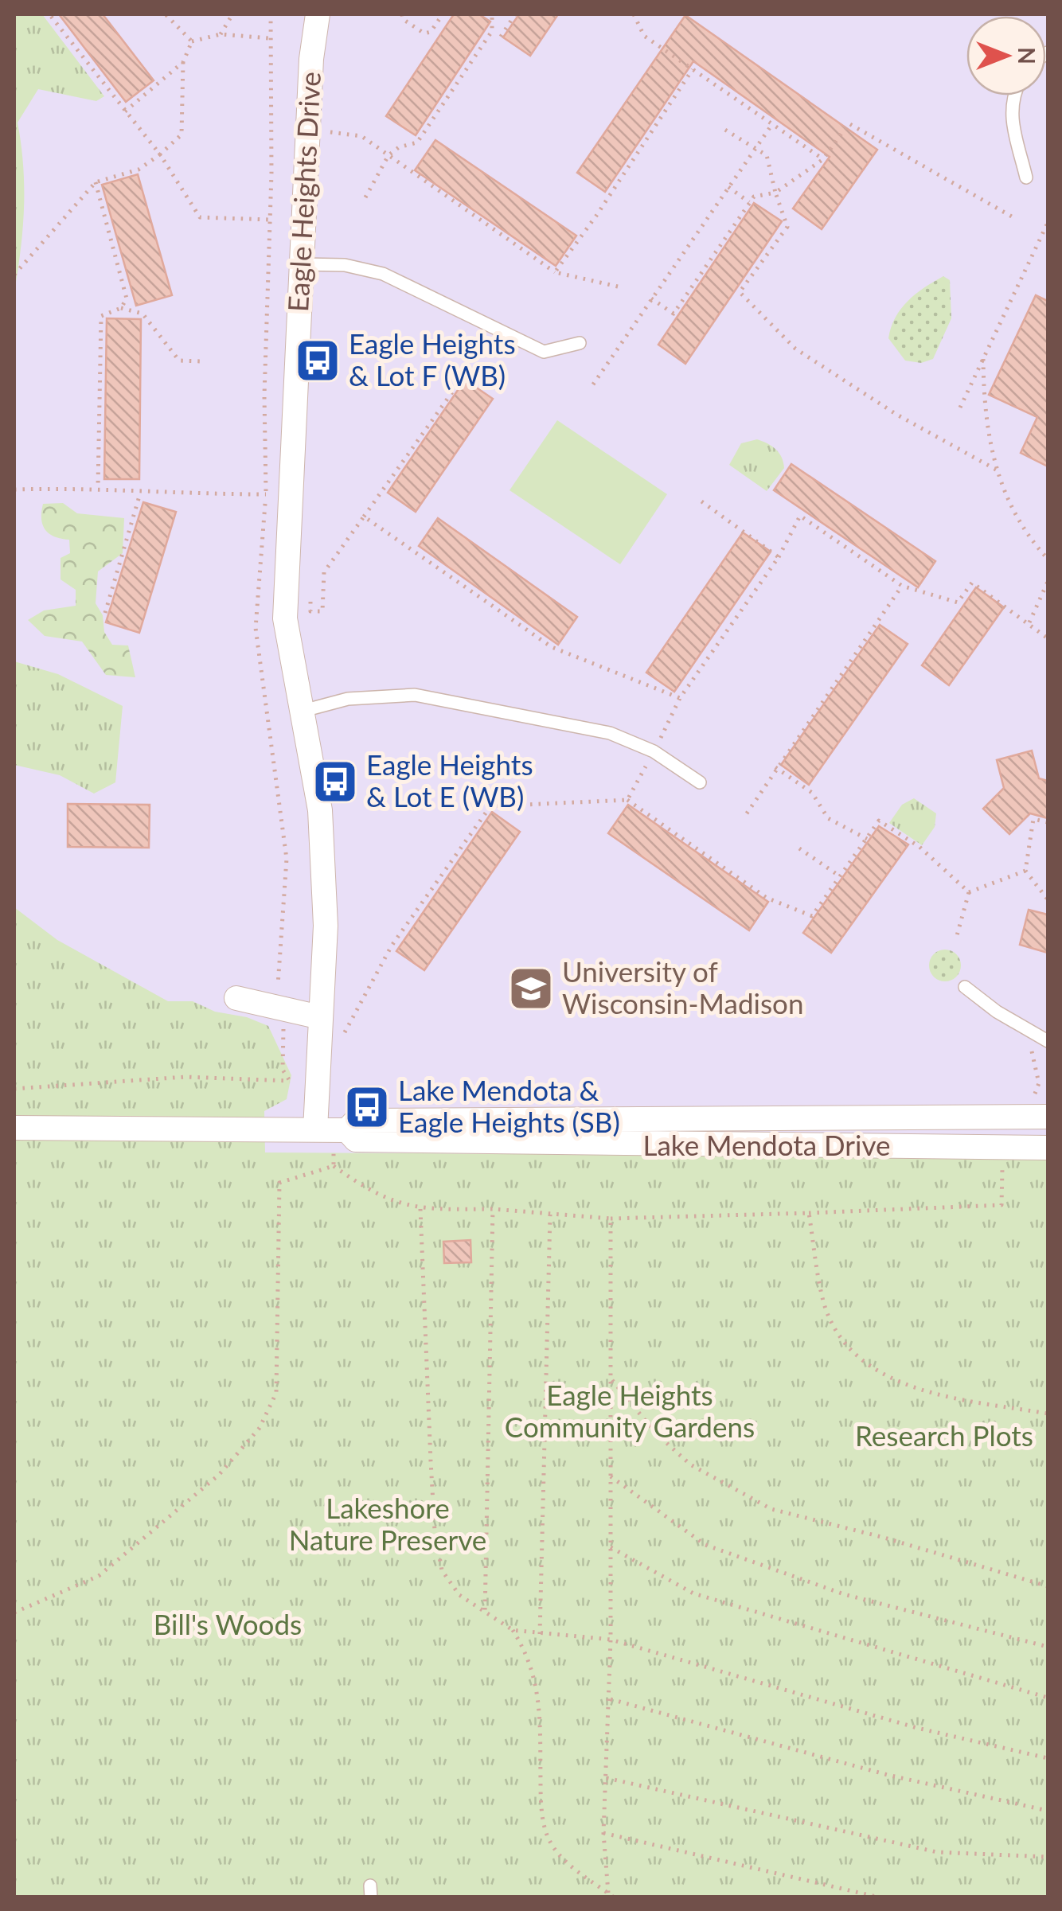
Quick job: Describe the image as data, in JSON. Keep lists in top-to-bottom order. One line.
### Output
{"streets":{"street":["Eagle Heights Drive","Lake Mendota Drive"]},"crossings":[["Eagle Heights Drive","Lake Mendota Drive"]],"parks":["Eagle Heights Community Gardens","Research Plots","Lakeshore Nature Preserve","Bill's Woods"],"places":{"bus stop":["Eagle Heights & Lot F (WB)","Eagle Heights & Lot E (WB)","Lake Mendota & Eagle Heights (SB)"],"school or university":["University of Wisconsin-Madison"]},"north":"right"}
